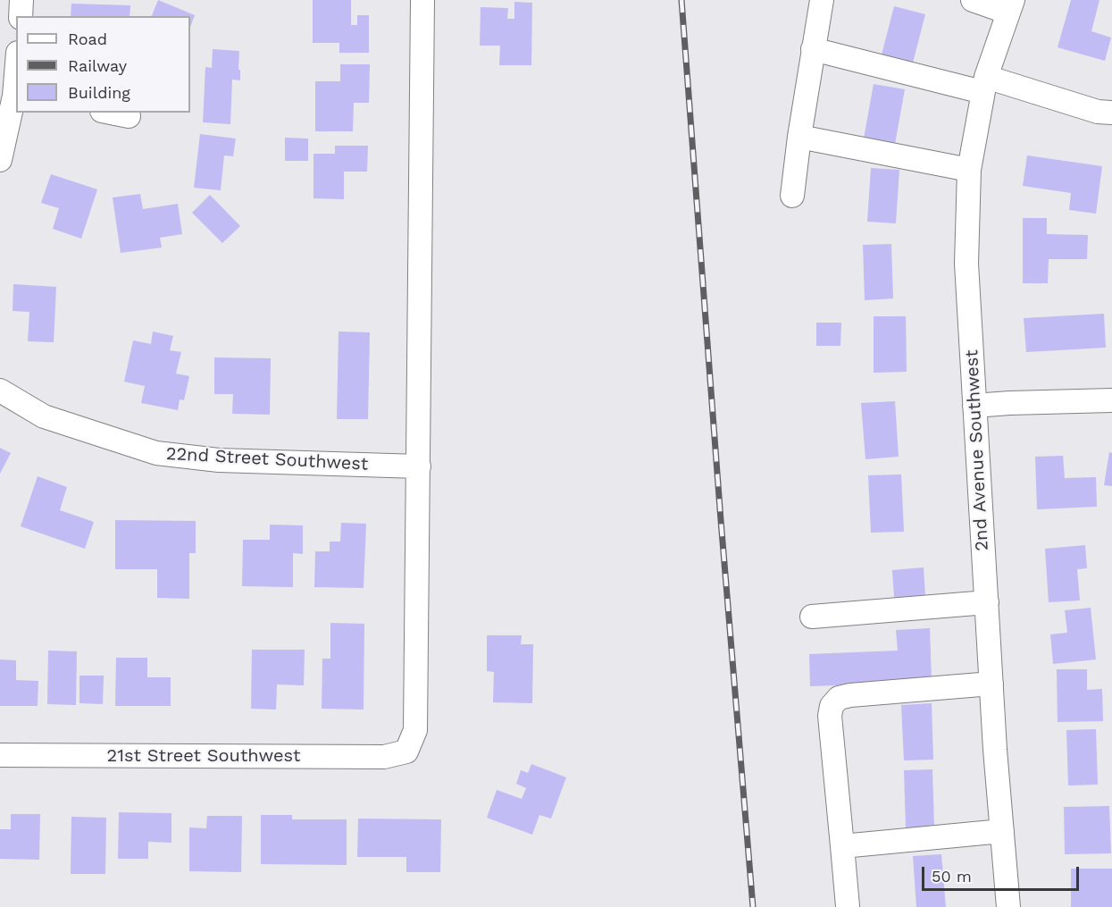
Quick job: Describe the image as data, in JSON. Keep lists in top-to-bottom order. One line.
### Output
{"streets":{"street":["2nd Avenue Southwest","22nd Street Southwest","21st Street Southwest"]},"crossings":[["22nd Street Southwest","21st Street Southwest"]],"legend":["Road","Railway","Building"],"scale_bar":"50 m"}
